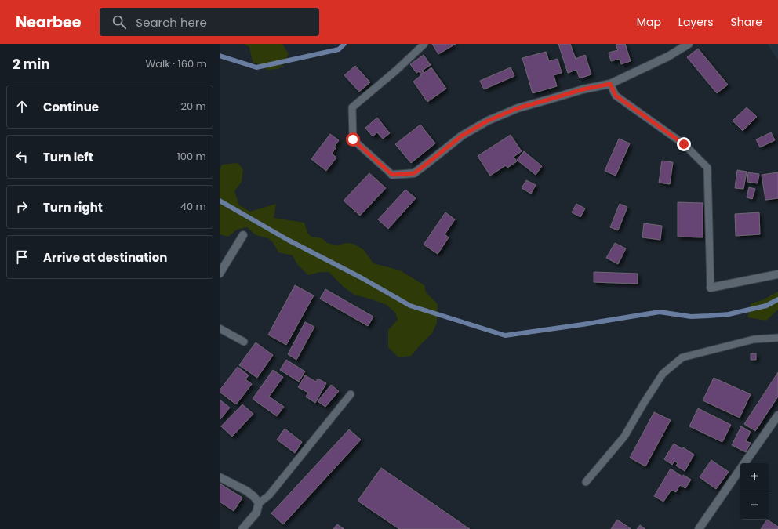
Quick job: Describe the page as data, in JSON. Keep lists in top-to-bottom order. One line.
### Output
{"page":{"header":"Nearbee","search":"Search here","nav":["Map","Layers","Share"],"heading":["2 min","Walk · 160 m"],"list":[["Continue","20 m"],["Turn left","100 m"],["Turn right","40 m"],"Arrive at destination"],"map_buttons":["+","−"]}}
